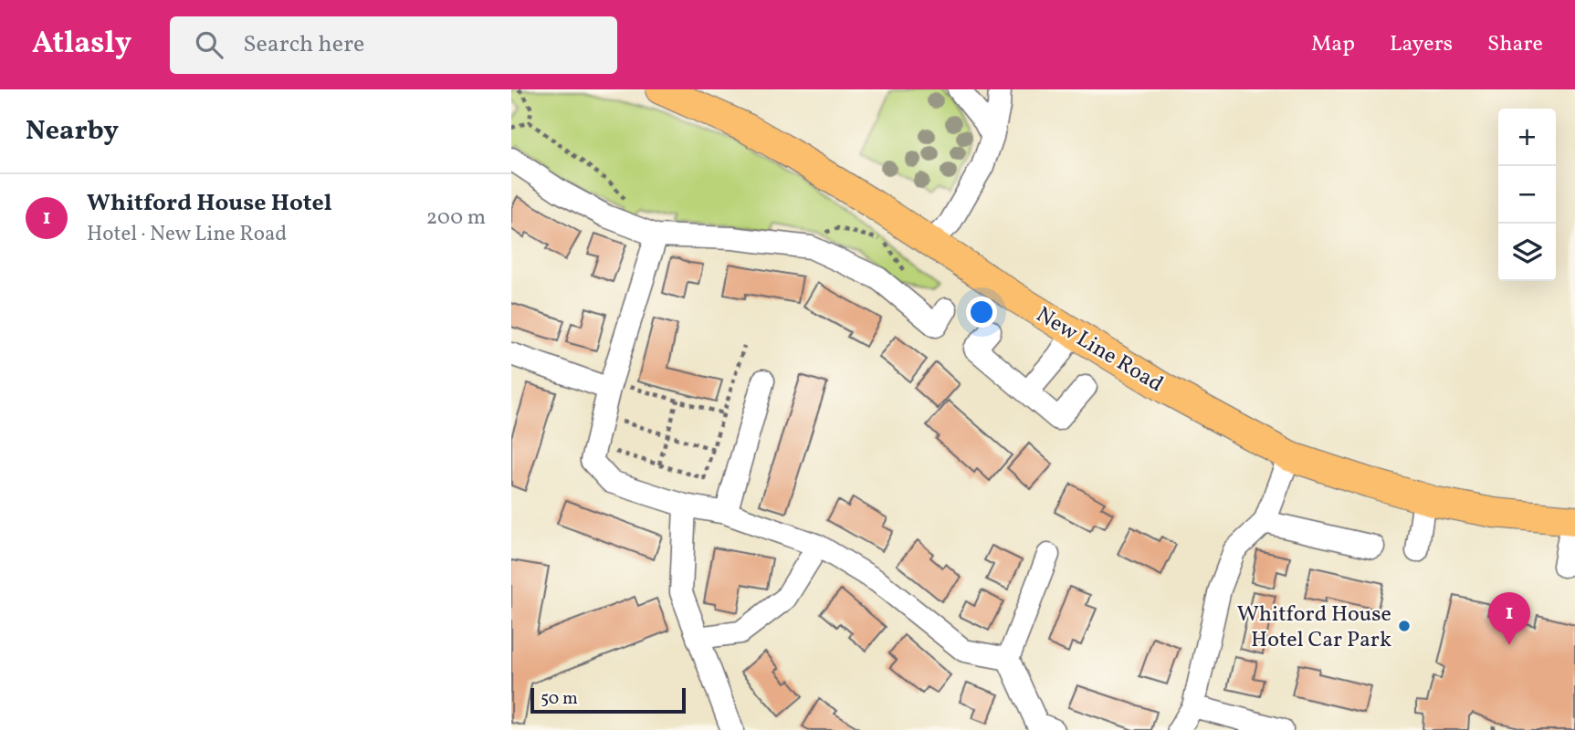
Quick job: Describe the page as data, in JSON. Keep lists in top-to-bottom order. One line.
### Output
{"streets":{"main road":["New Line Road"]},"places":["Whitford House Hotel Car Park"],"scale_bar":"50 m","page":{"header":"Atlasly","search":"Search here","nav":["Map","Layers","Share"],"heading":"Nearby","map_buttons":["+","−"],"list":[{"mark":"1","name":"Whitford House Hotel","note":"Hotel · New Line Road","value":"200 m"}],"pins":"1","scale":"50 m"}}
